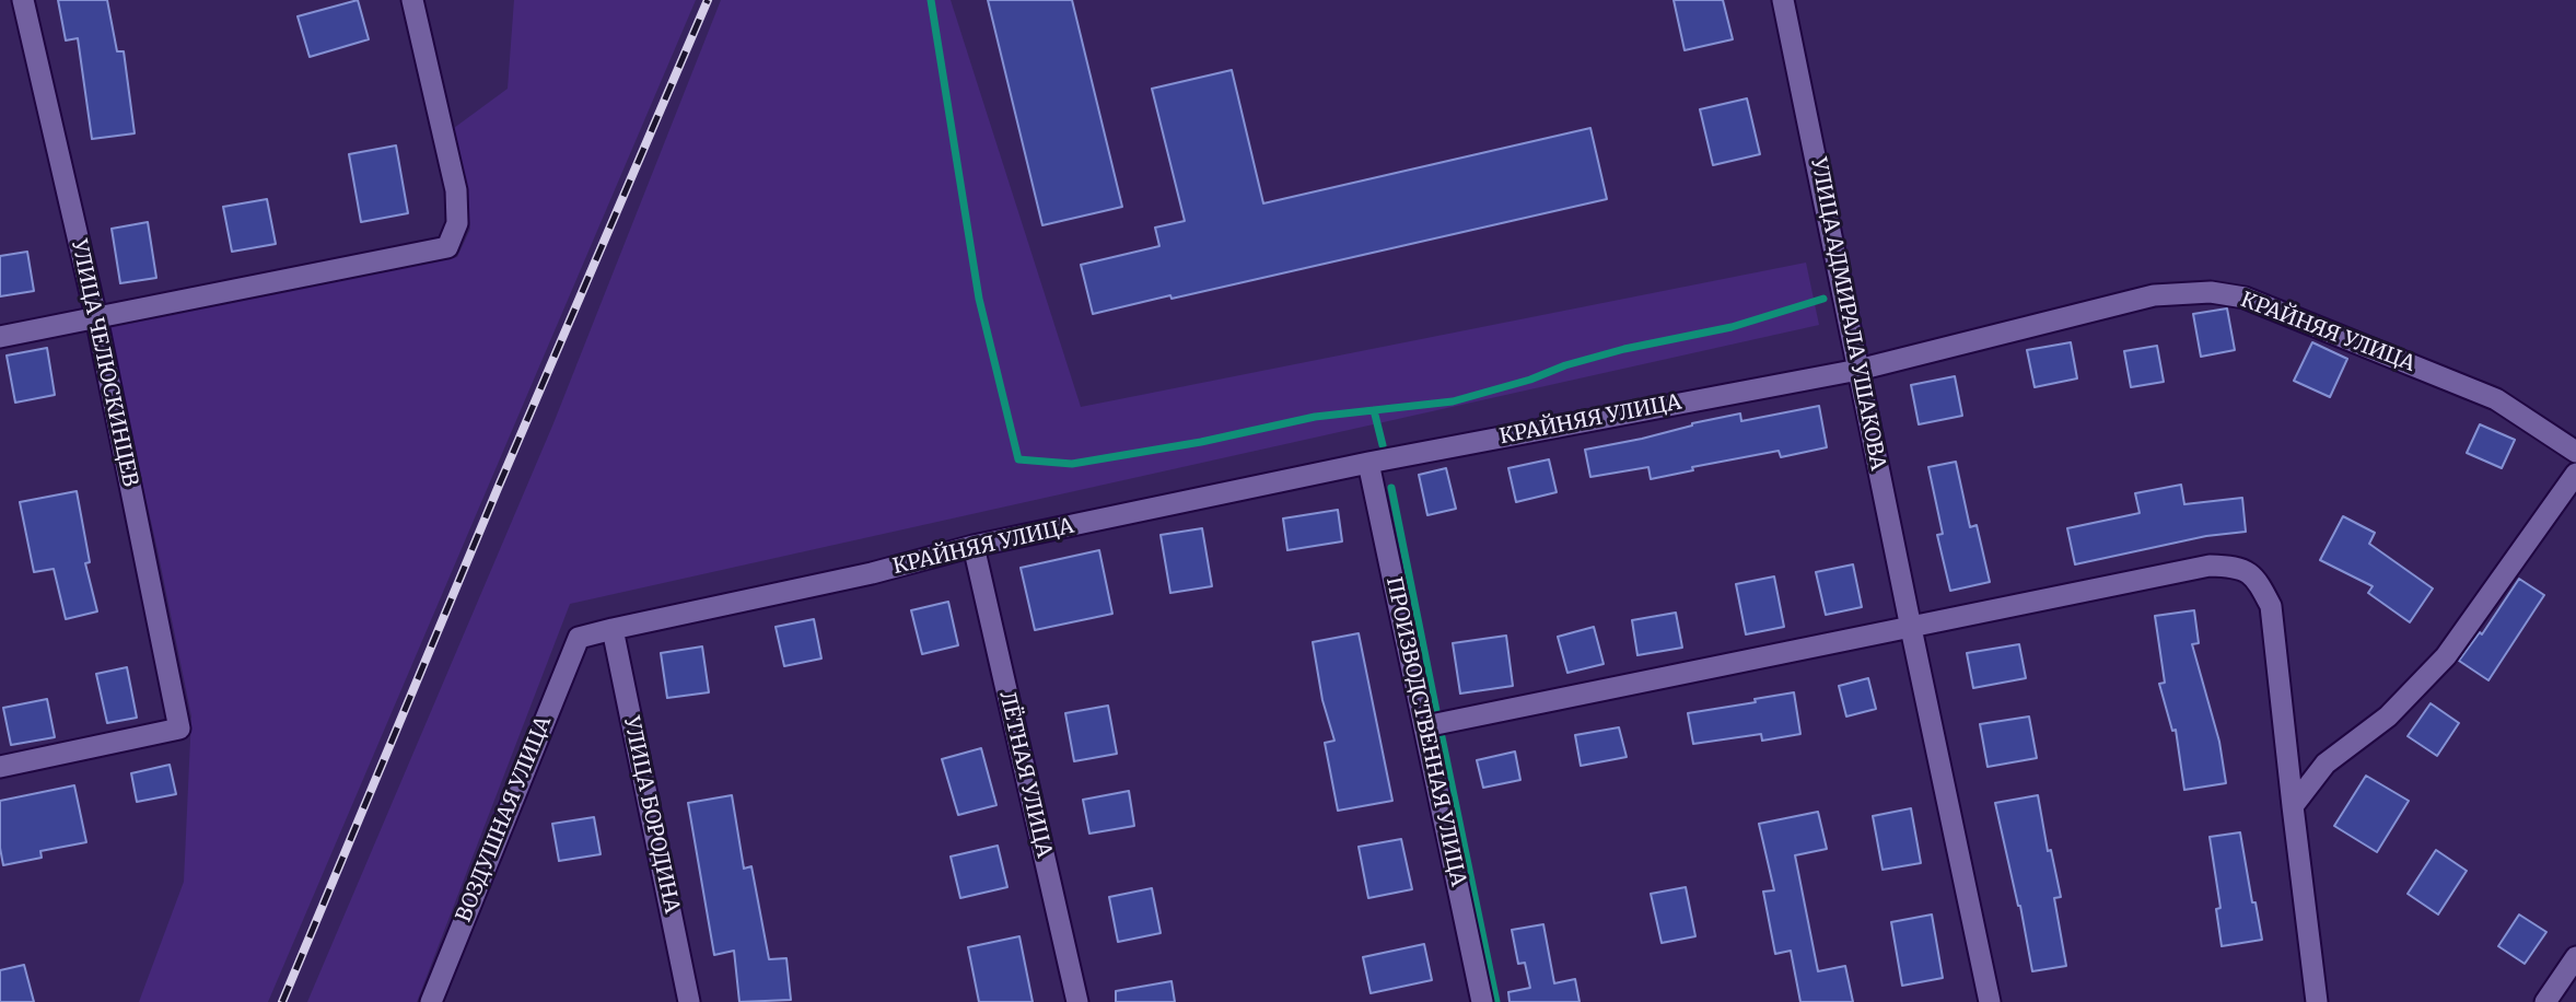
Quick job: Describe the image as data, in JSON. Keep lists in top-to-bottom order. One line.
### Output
{"streets":{"street":["УЛИЦА АДМИРАЛА УШАКОВА","КРАЙНЯЯ УЛИЦА","УЛИЦА ЧЕЛЮСКИНЦЕВ","ПРОИЗВОДСТВЕННАЯ УЛИЦА","ЛЁТНАЯ УЛИЦА","УЛИЦА БОРОДИНА","ВОЗДУШНАЯ УЛИЦА"]},"crossings":[["УЛИЦА АДМИРАЛА УШАКОВА","КРАЙНЯЯ УЛИЦА"],["КРАЙНЯЯ УЛИЦА","ПРОИЗВОДСТВЕННАЯ УЛИЦА"],["КРАЙНЯЯ УЛИЦА","ЛЁТНАЯ УЛИЦА"],["КРАЙНЯЯ УЛИЦА","УЛИЦА БОРОДИНА"],["КРАЙНЯЯ УЛИЦА","ВОЗДУШНАЯ УЛИЦА"]]}
